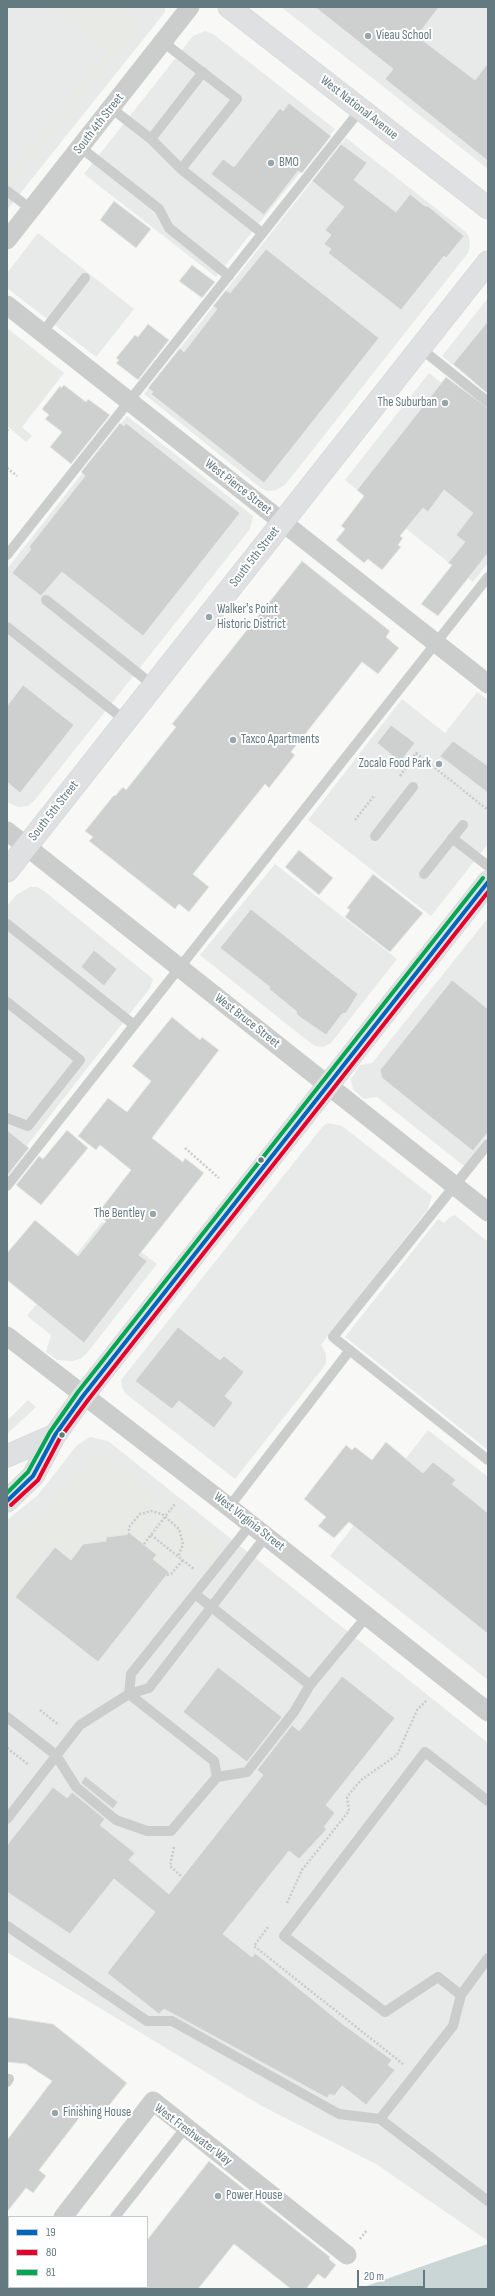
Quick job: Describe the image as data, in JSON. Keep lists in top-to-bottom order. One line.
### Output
{"streets":{"main road":["West National Avenue","South 5th Street"],"street":["South 4th Street","West Pierce Street","West Bruce Street","West Virginia Street","West Freshwater Way"]},"crossings":[["West Pierce Street","South 5th Street"],["South 5th Street","West Bruce Street"]],"places":["Vieau School","BMO","The Suburban","Walker's Point Historic District","Taxco Apartments","Zocalo Food Park","The Bentley","Finishing House","Power House"],"lines":["transit line 81","transit line 19","transit line 80"],"legend":["19","80","81"],"scale_bar":"20 m"}
